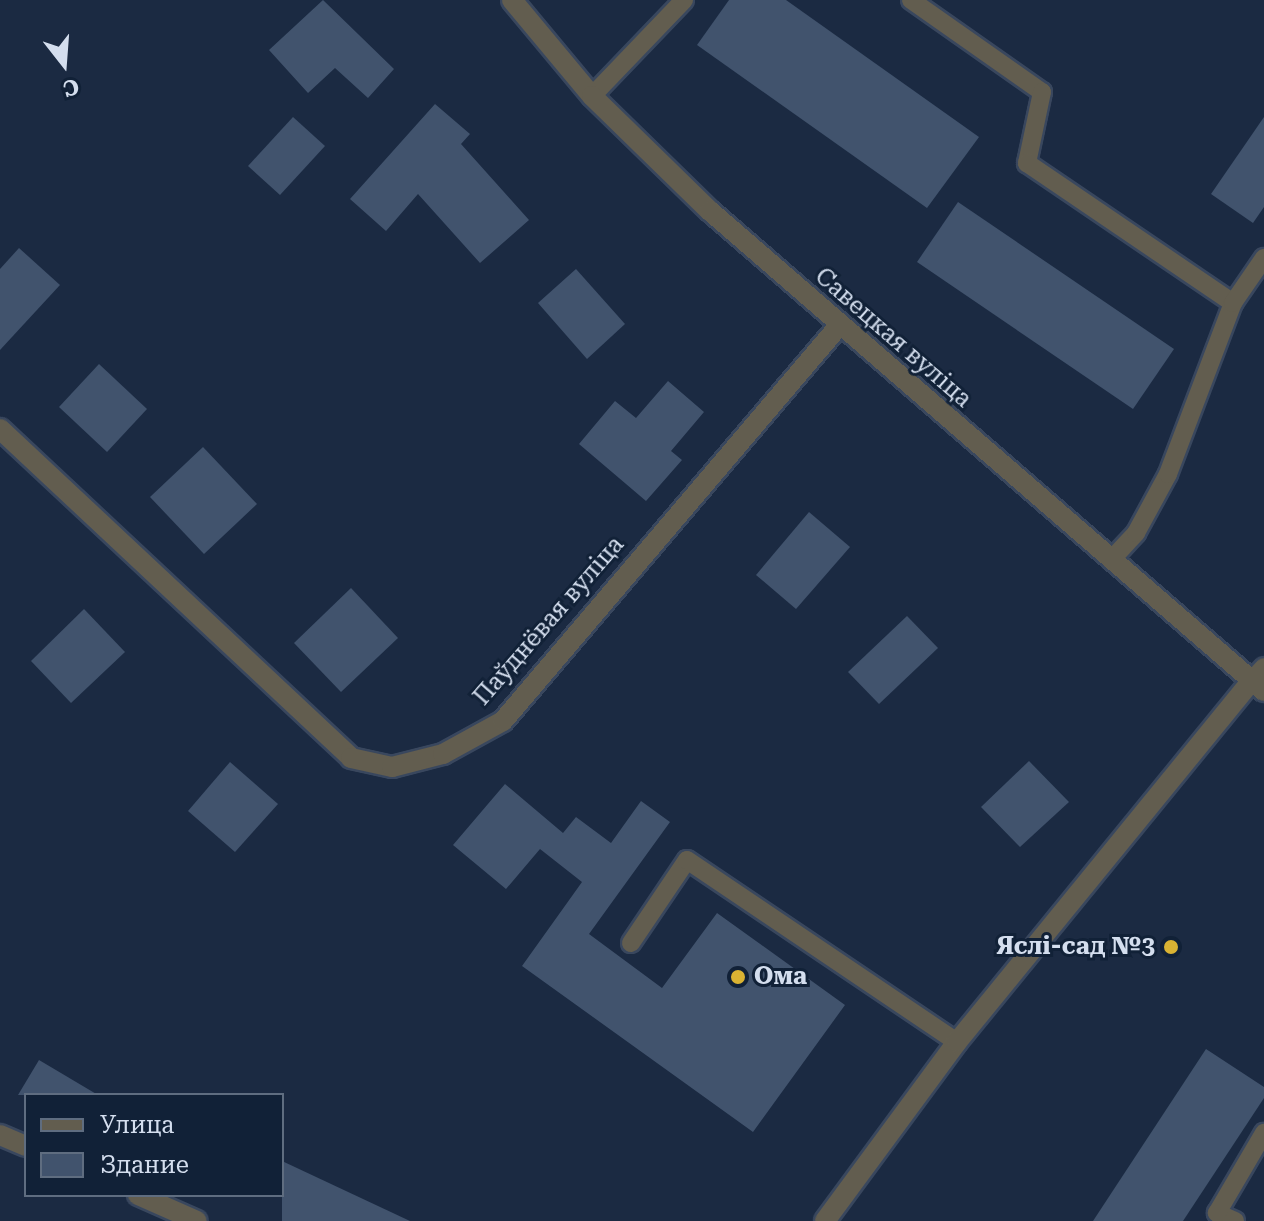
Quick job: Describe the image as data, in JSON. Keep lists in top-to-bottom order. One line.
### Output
{"streets":{"street":["Савецкая вуліца","Паўднёвая вуліца"]},"crossings":[["Савецкая вуліца","Паўднёвая вуліца"]],"places":["Яслі-сад №3","Ома"],"legend":["Улица","Здание"],"north":"bottom"}
